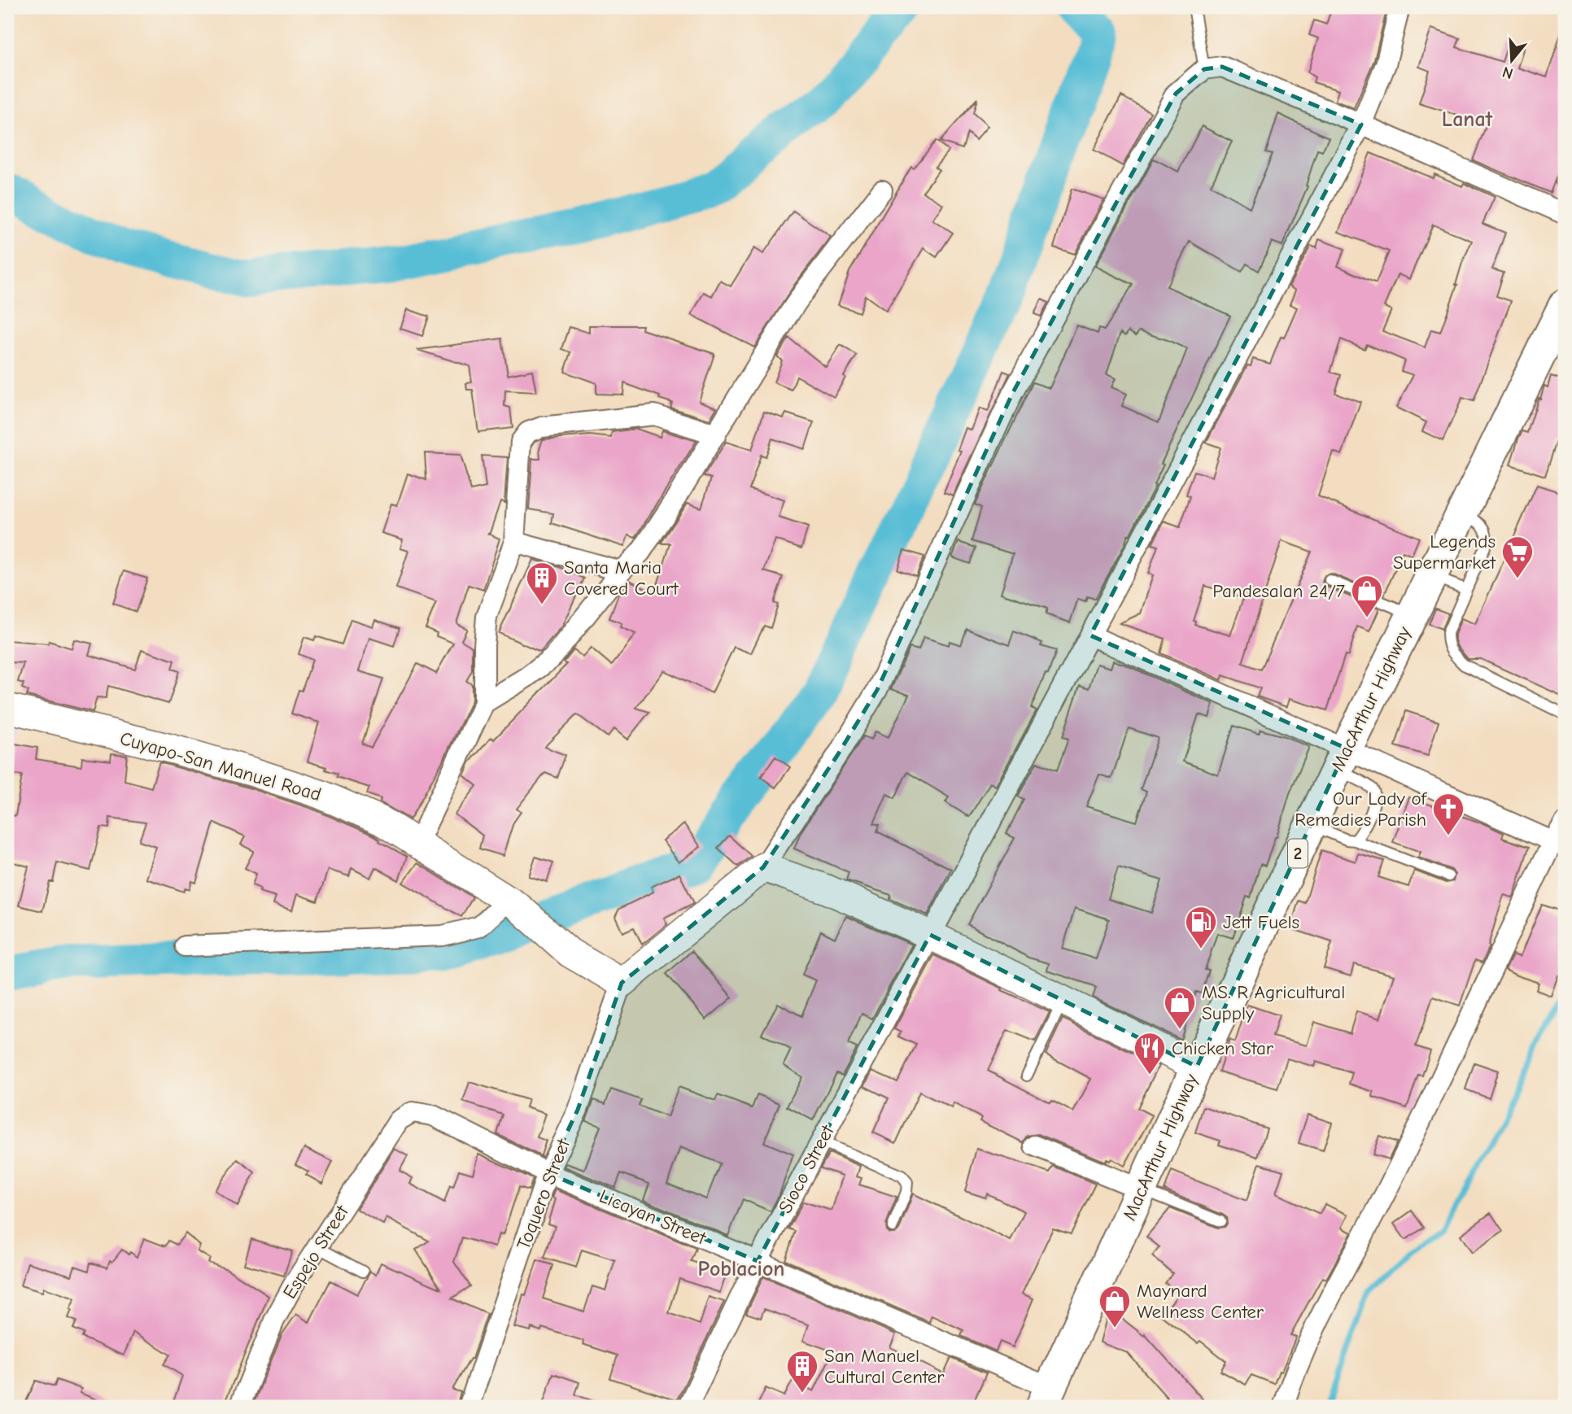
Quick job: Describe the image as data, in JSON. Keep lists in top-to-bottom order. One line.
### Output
{"streets":{"highway":["MacArthur Highway","2"],"street":["Cuyapo-San Manuel Road","Sioco Street","Toquero Street","Licayan Street","Espejo Street"]},"crossings":[["MacArthur Highway","Licayan Street"],["Cuyapo-San Manuel Road","Toquero Street"],["Sioco Street","Licayan Street"],["Toquero Street","Licayan Street"],["Licayan Street","Espejo Street"]],"districts":["Lanat","Poblacion"],"places":{"supermarket":["Legends Supermarket"],"building":["Santa Maria Covered Court","San Manuel Cultural Center"],"shop":["Pandesalan 24/7","MS. R Agricultural Supply","Maynard Wellness Center"],"church":["Our Lady of Remedies Parish"],"fuel station":["Jett Fuels"],"restaurant":["Chicken Star"]},"north":"bottom"}
